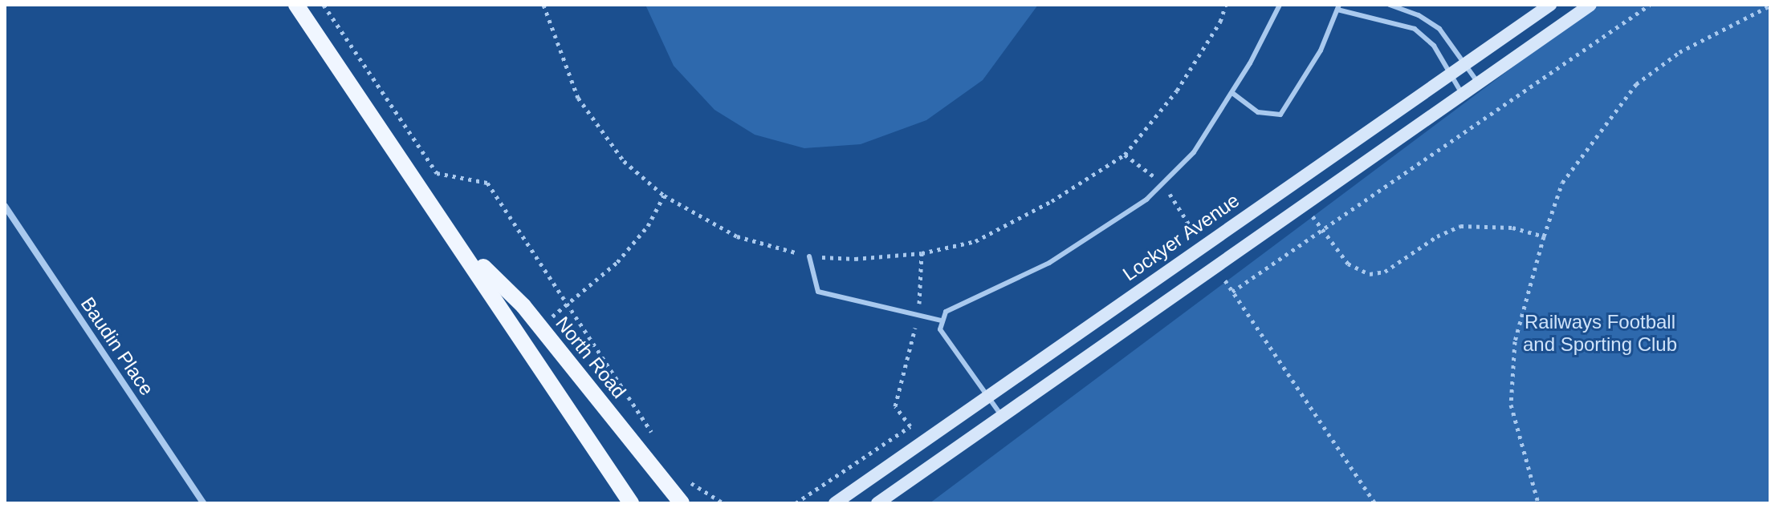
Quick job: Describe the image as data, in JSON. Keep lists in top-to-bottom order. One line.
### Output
{"streets":{"main road":["Lockyer Avenue","North Road"],"street":["Baudin Place"]},"parks":["Railways Football and Sporting Club"]}
